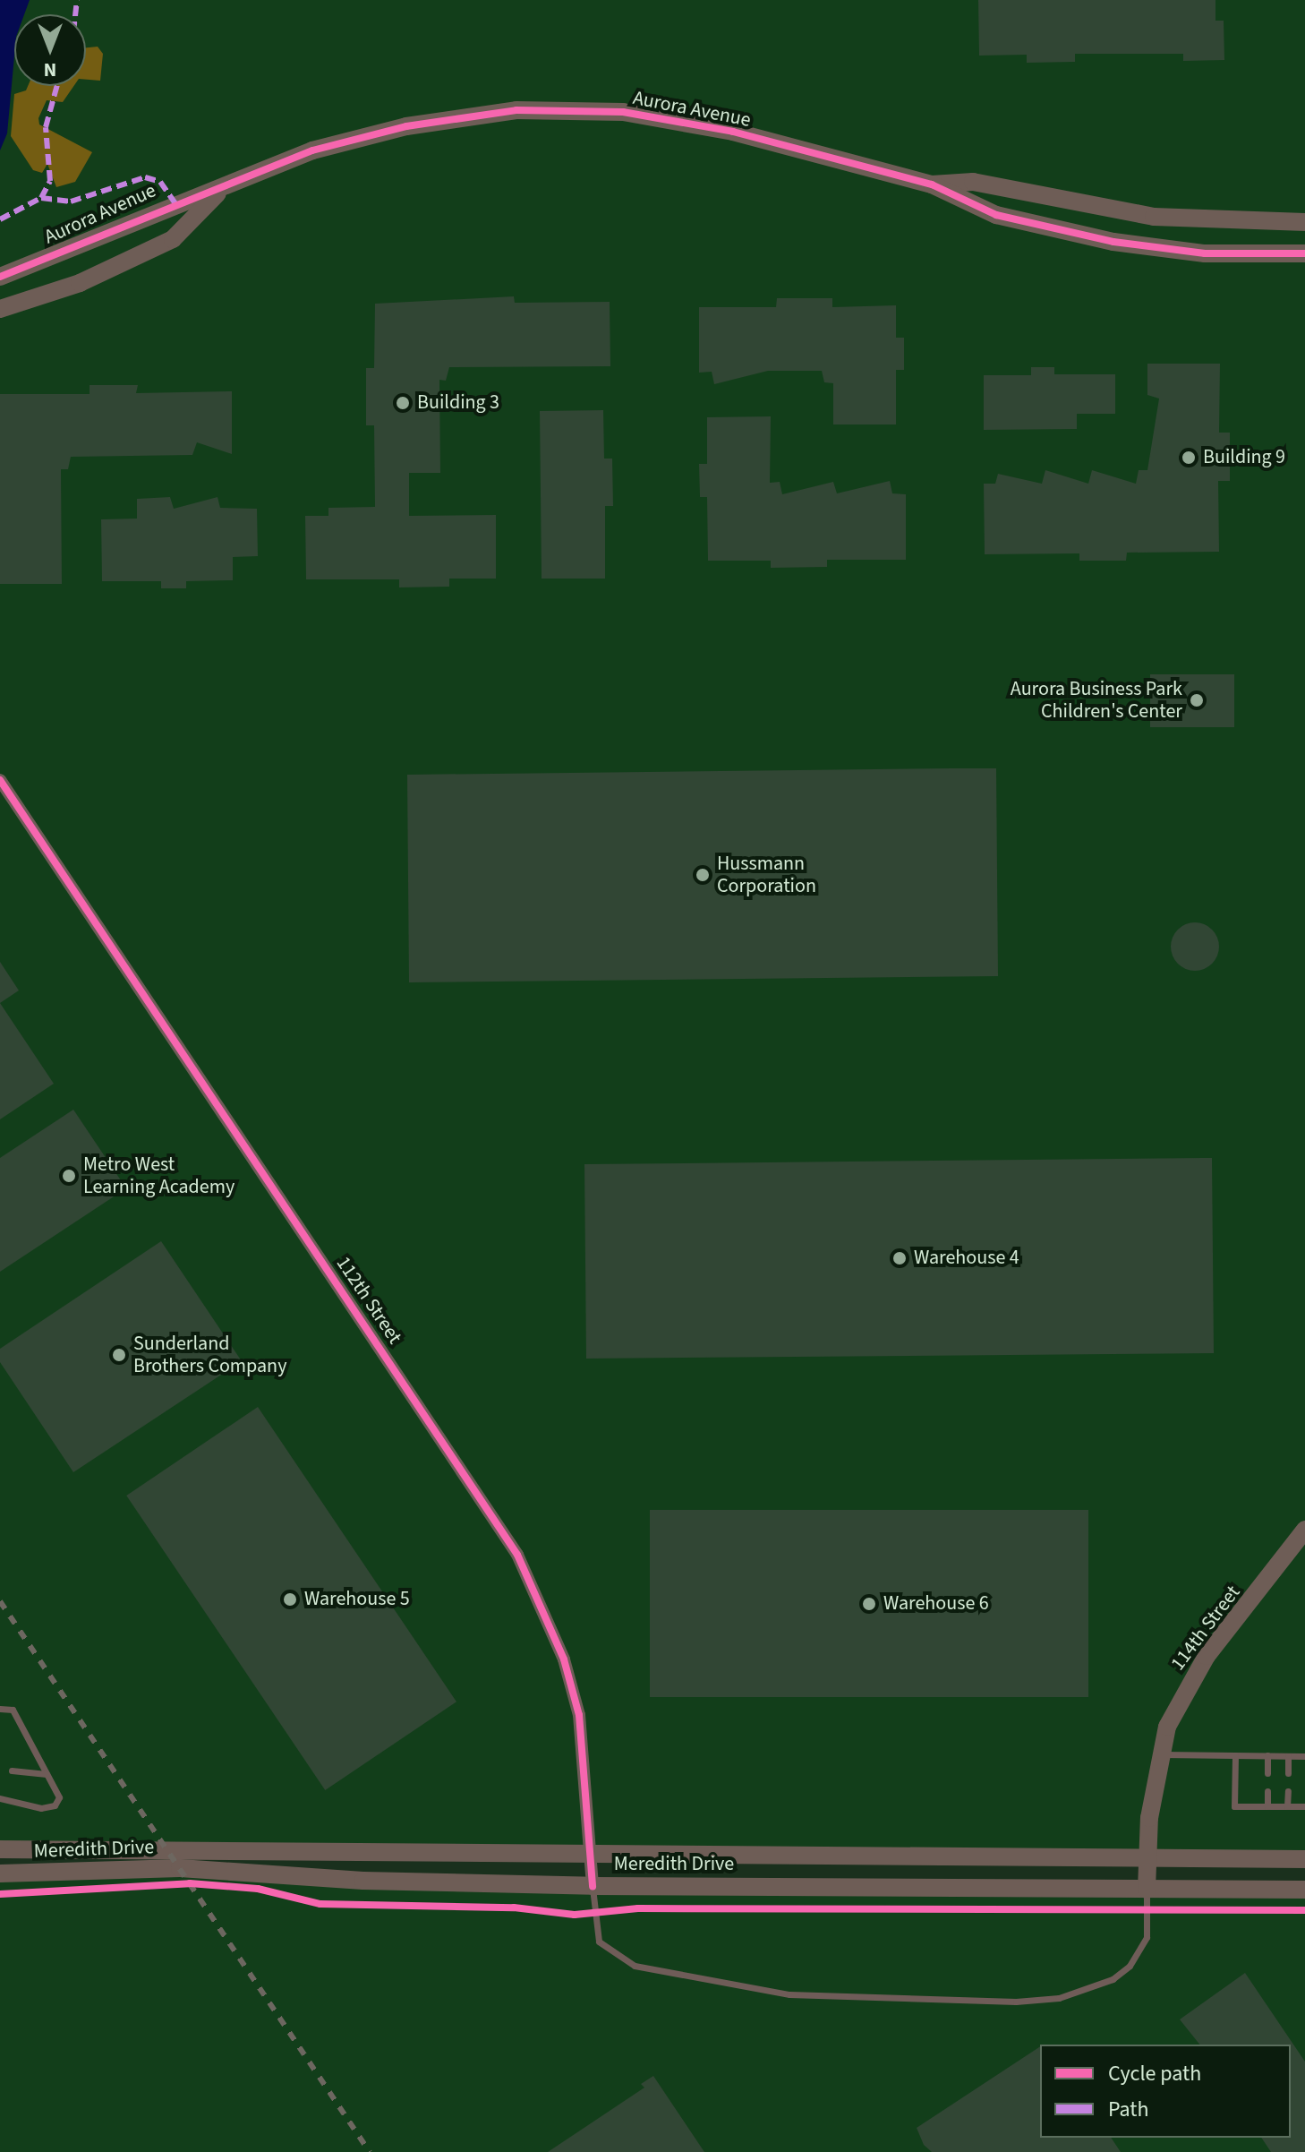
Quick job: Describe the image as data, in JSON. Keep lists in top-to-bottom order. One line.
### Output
{"streets":{"main road":["Aurora Avenue","114th Street","Meredith Drive"],"street":["112th Street"]},"crossings":[["112th Street","Meredith Drive"],["114th Street","Meredith Drive"]],"places":["Building 3","Building 9","Aurora Business Park Children's Center","Hussmann Corporation","Metro West Learning Academy","Warehouse 4","Sunderland Brothers Company","Warehouse 5","Warehouse 6"],"legend":["Cycle path","Path"],"north":"bottom"}
